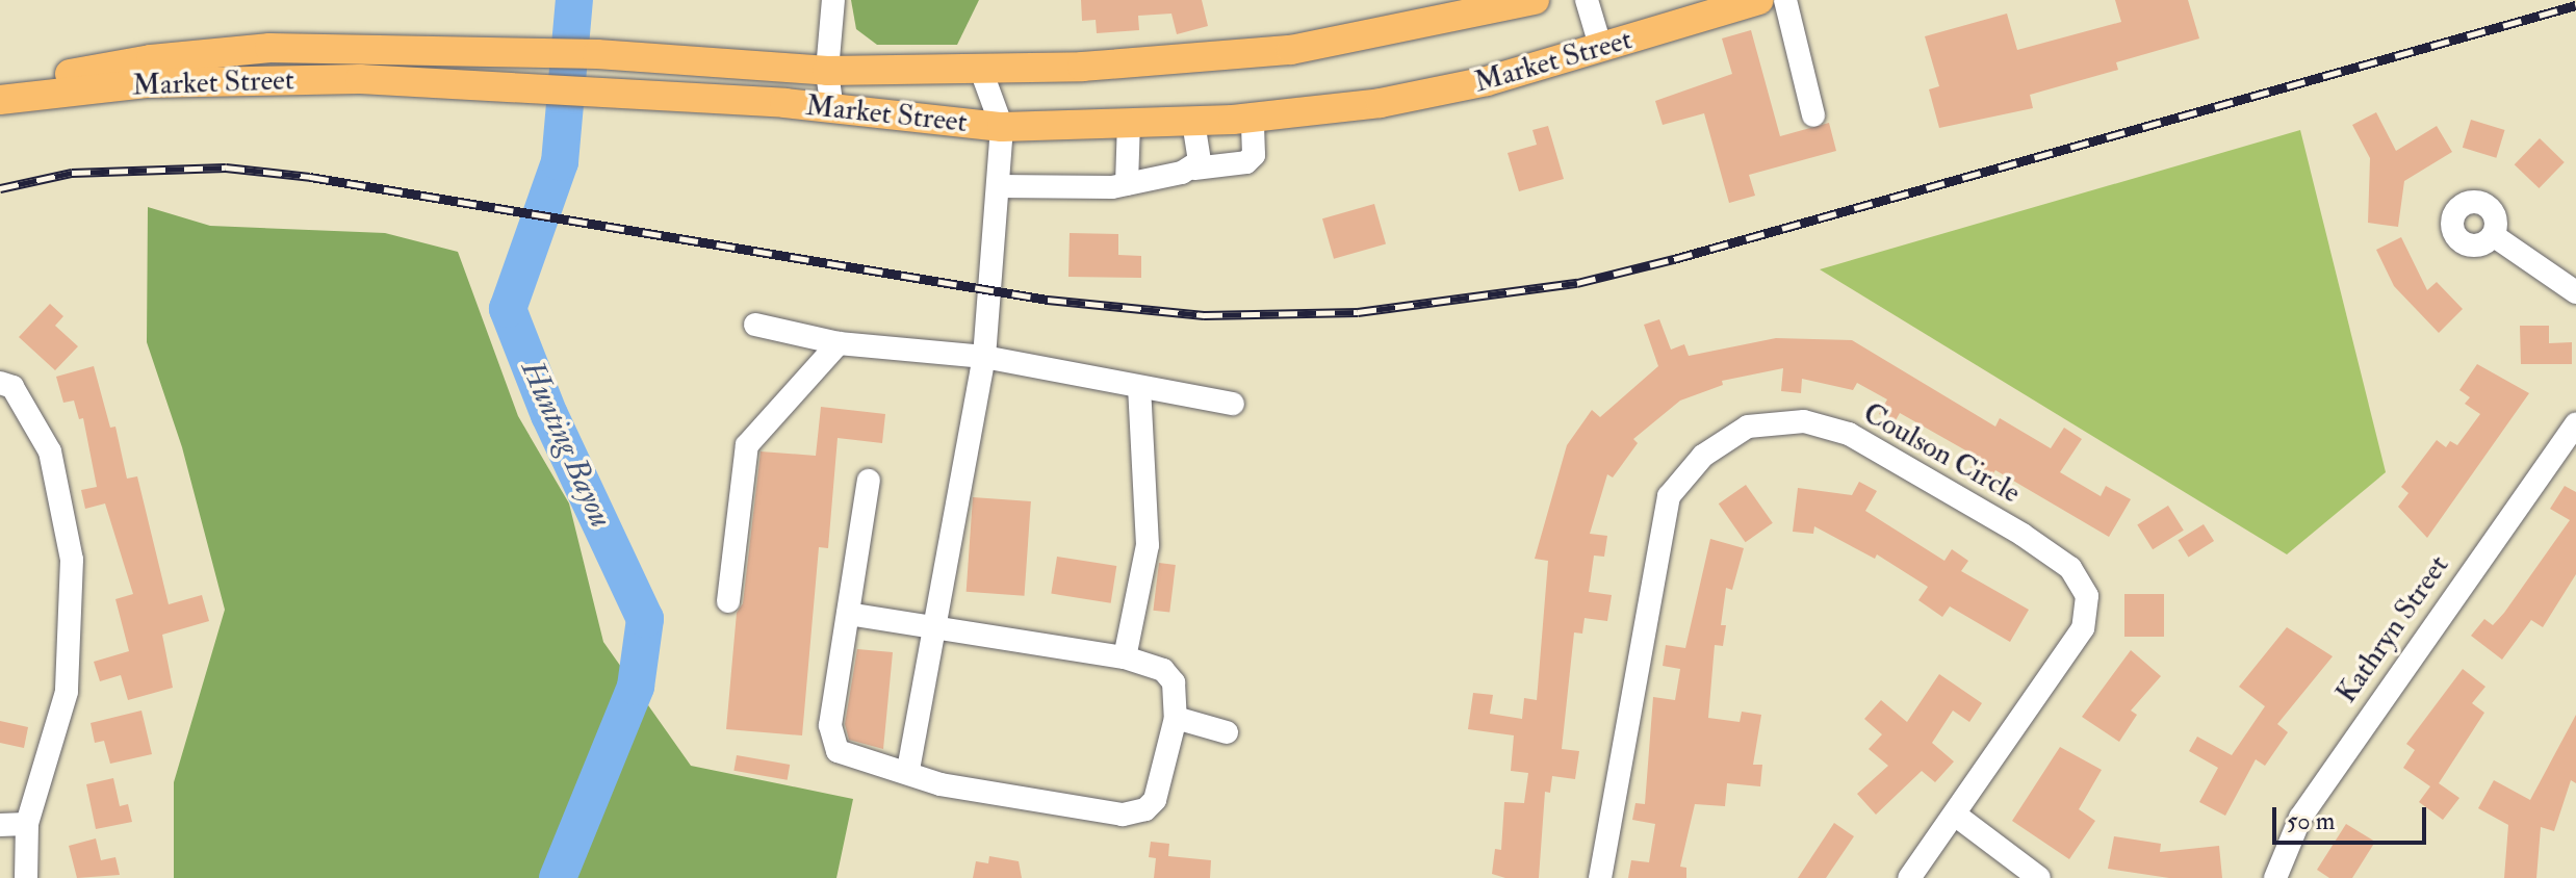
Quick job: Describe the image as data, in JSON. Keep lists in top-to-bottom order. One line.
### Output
{"streets":{"main road":["Market Street"],"street":["Coulson Circle","Kathryn Street"]},"water":["Hunting Bayou"],"scale_bar":"50 m"}
